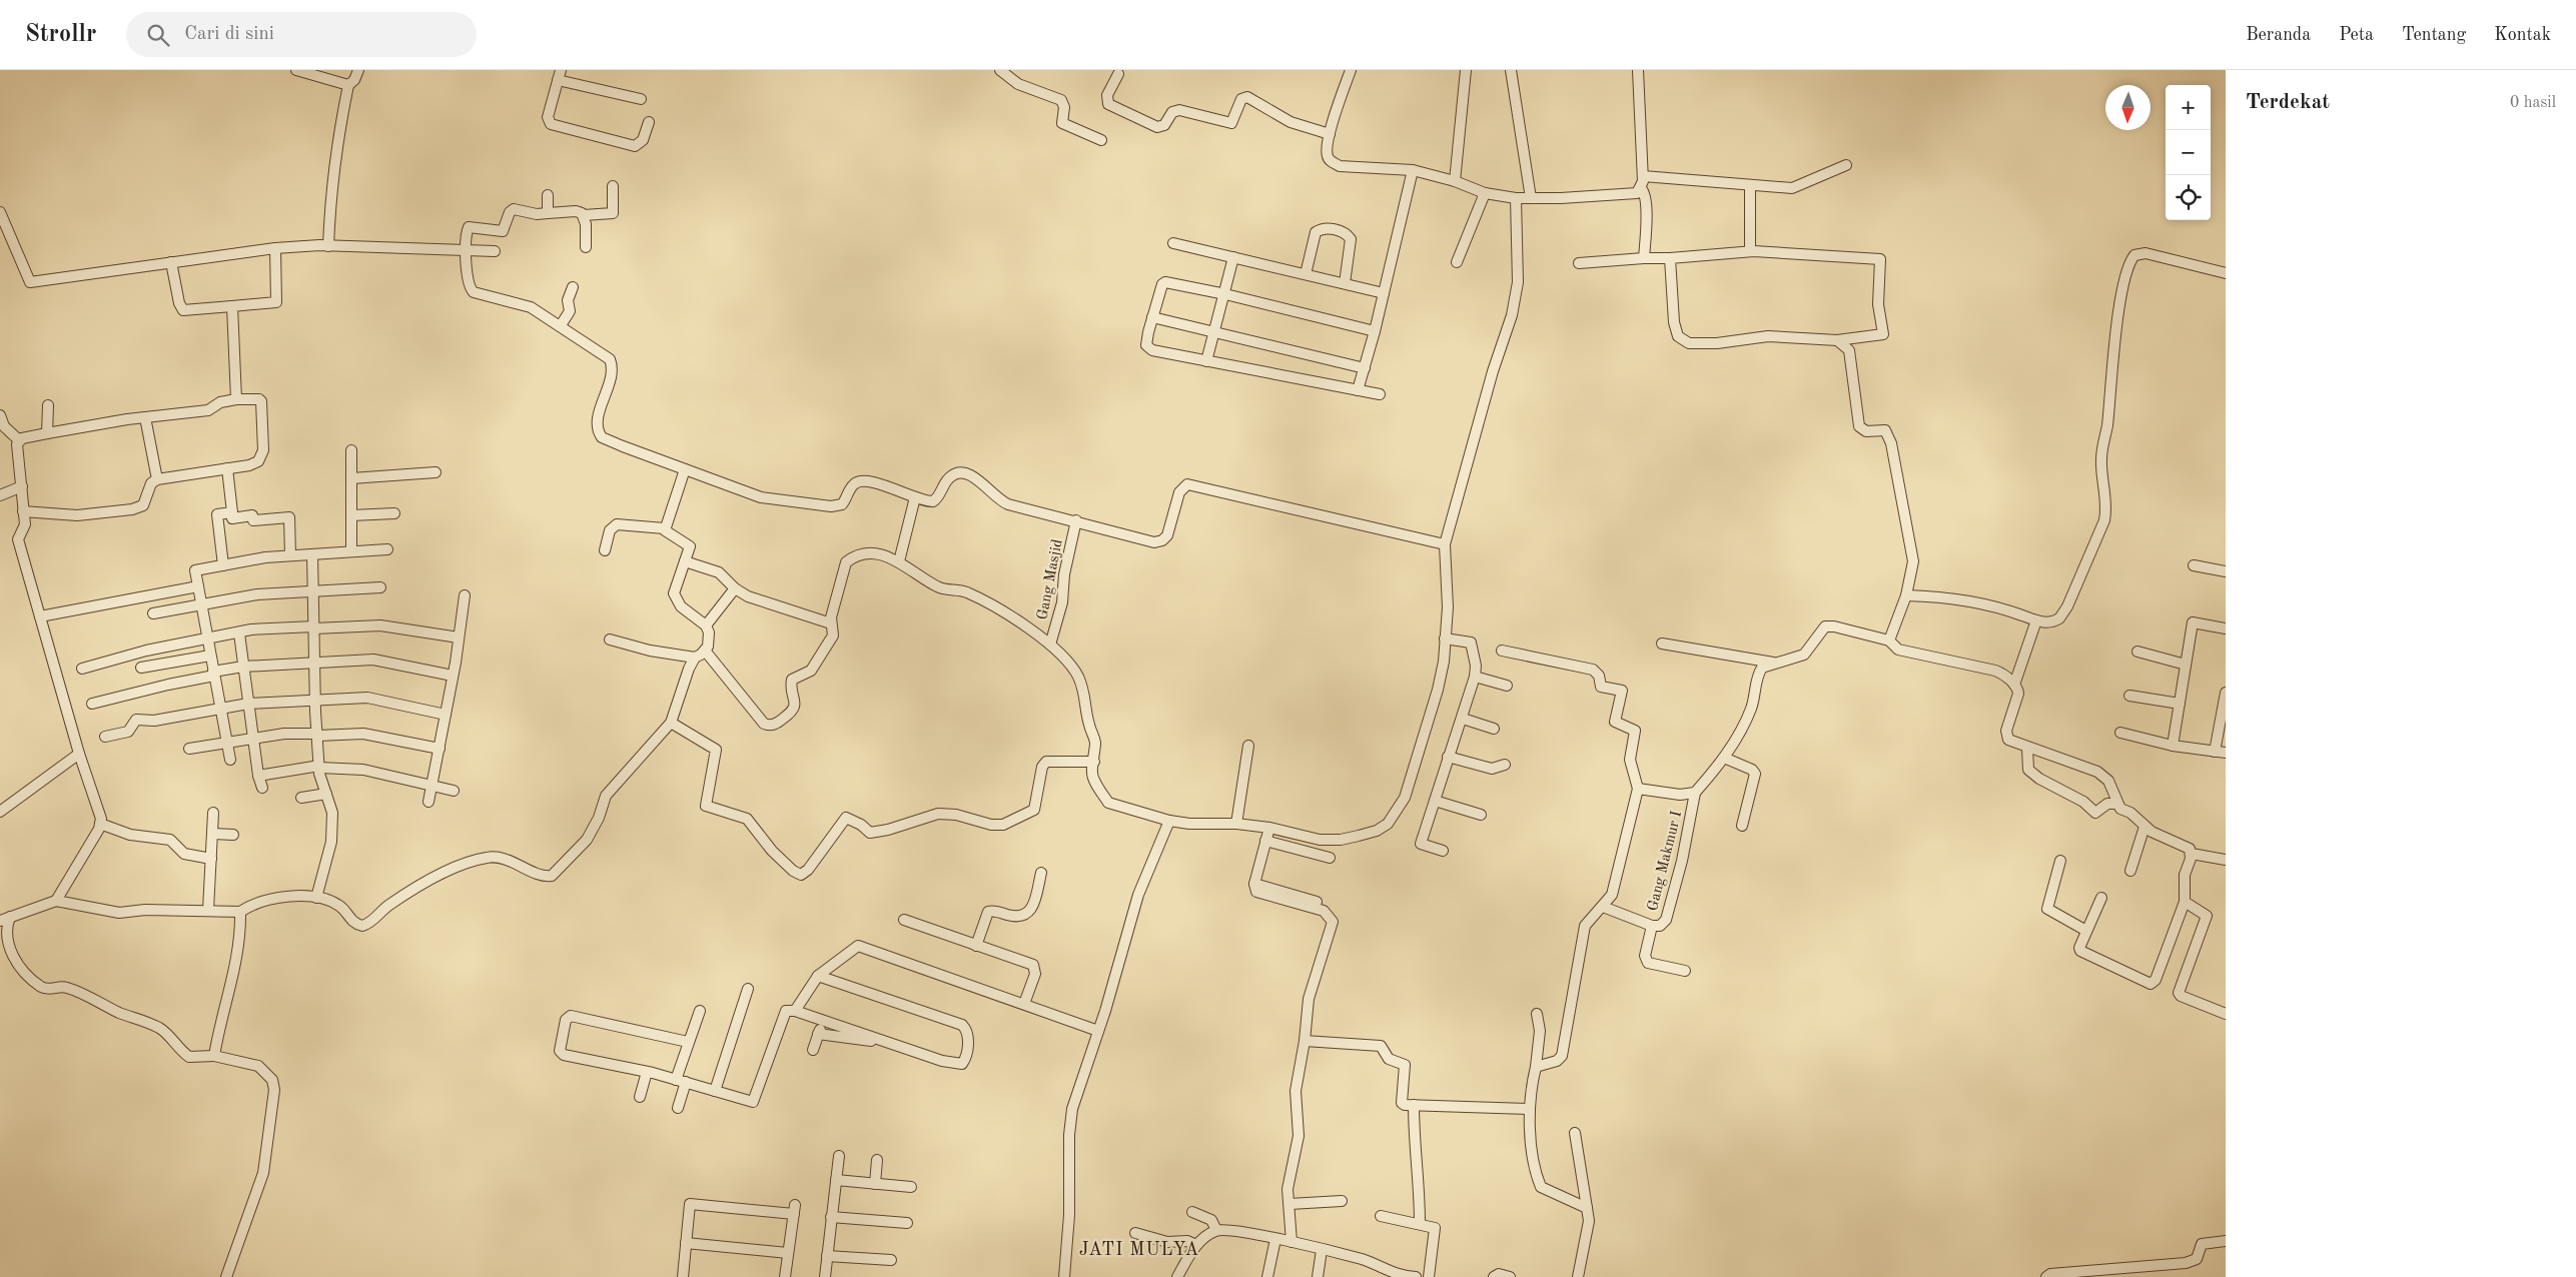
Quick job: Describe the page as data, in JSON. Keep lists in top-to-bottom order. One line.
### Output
{"streets":{"street":["Gang Masjid","Gang Makmur I"]},"districts":["JATI MULYA"],"north":"bottom","page":{"header":"Strollr","search":"Cari di sini","nav":["Beranda","Peta","Tentang","Kontak"],"heading":["Terdekat","0 hasil"],"map_buttons":["+","−"]}}
